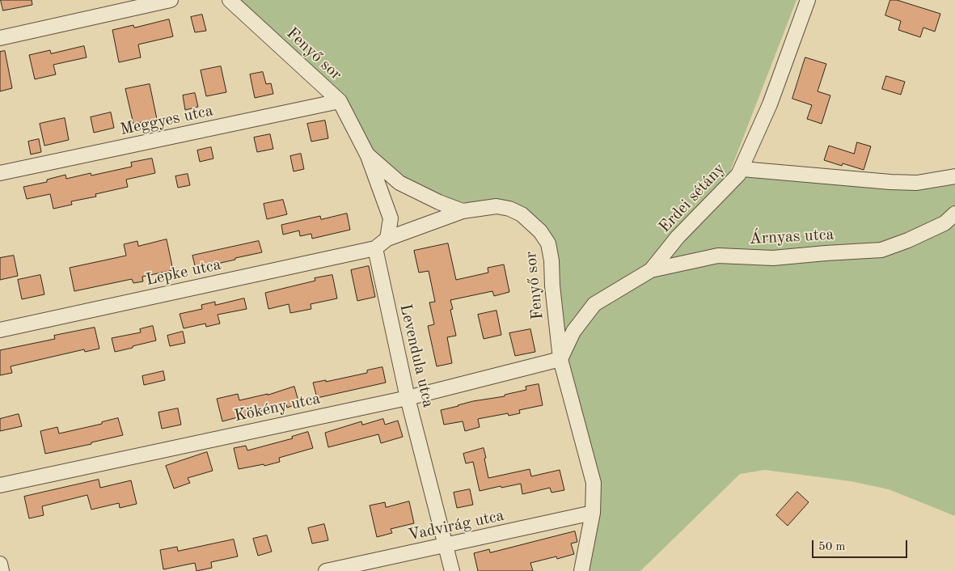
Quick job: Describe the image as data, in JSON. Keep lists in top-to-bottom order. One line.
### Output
{"streets":{"street":["Fenyő sor","Meggyes utca","Erdei sétány","Árnyas utca","Lepke utca","Levendula utca","Kökény utca","Vadvirág utca"]},"crossings":[["Fenyő sor","Meggyes utca"],["Fenyő sor","Erdei sétány"],["Fenyő sor","Kökény utca"],["Fenyő sor","Vadvirág utca"],["Erdei sétány","Árnyas utca"],["Erdei sétány","Kökény utca"],["Lepke utca","Levendula utca"],["Levendula utca","Kökény utca"],["Levendula utca","Vadvirág utca"]],"scale_bar":"50 m"}
